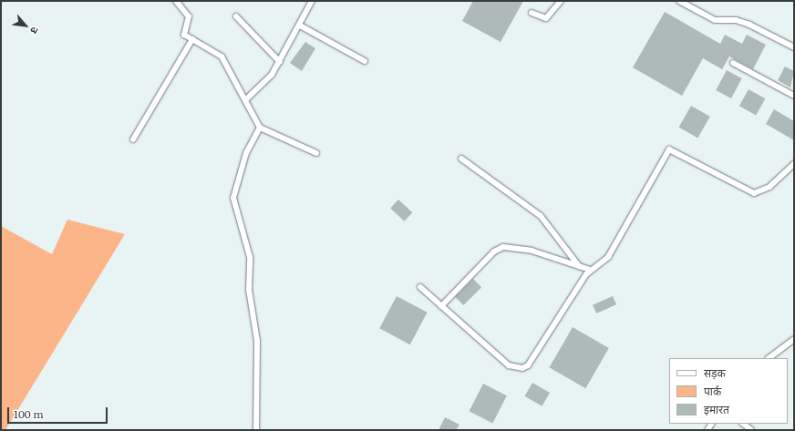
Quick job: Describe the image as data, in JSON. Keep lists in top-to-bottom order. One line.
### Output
{"legend":["सड़क","पार्क","इमारत"],"scale_bar":"100 m","north":"bottom right"}
